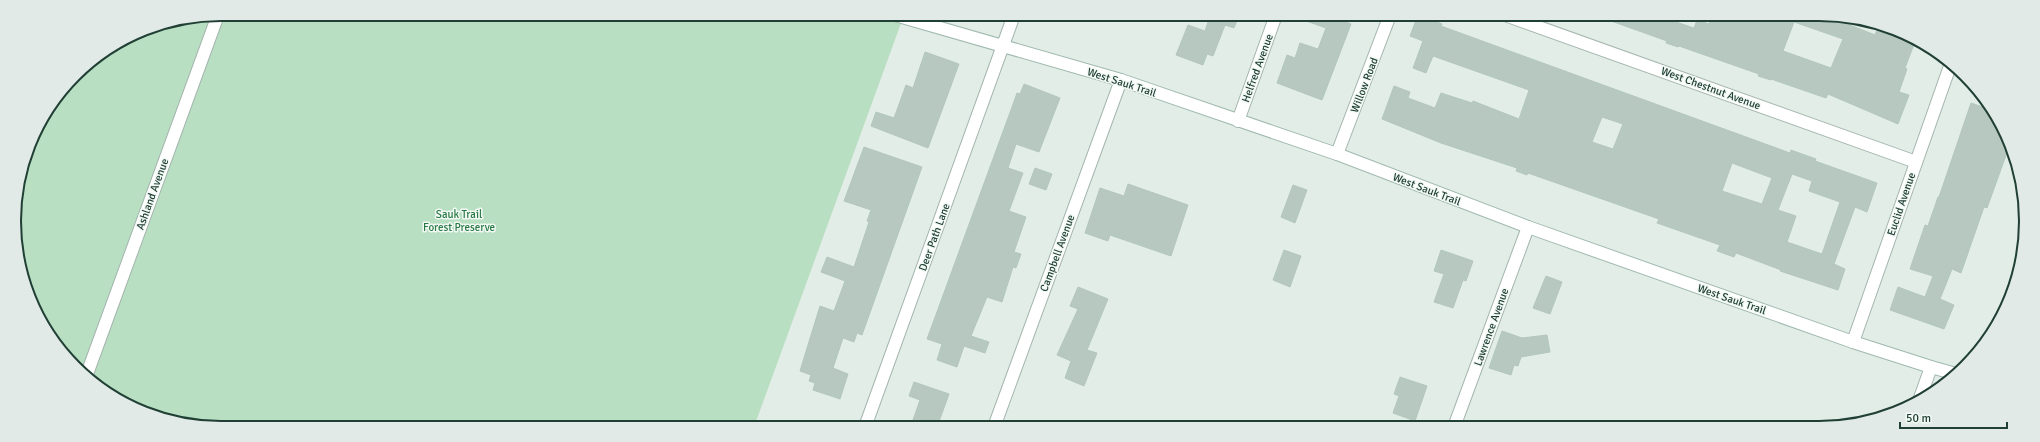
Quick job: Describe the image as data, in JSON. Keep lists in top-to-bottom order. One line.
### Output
{"streets":{"street":["Helfred Avenue","West Sauk Trail","Willow Road","West Chestnut Avenue","Ashland Avenue","Euclid Avenue","Deer Path Lane","Campbell Avenue","Lawrence Avenue"]},"crossings":[["Helfred Avenue","West Sauk Trail"],["West Sauk Trail","Willow Road"],["West Sauk Trail","Euclid Avenue"],["West Sauk Trail","Deer Path Lane"],["West Sauk Trail","Campbell Avenue"],["West Sauk Trail","Lawrence Avenue"],["West Chestnut Avenue","Euclid Avenue"]],"parks":["Sauk Trail Forest Preserve"],"scale_bar":"50 m"}
